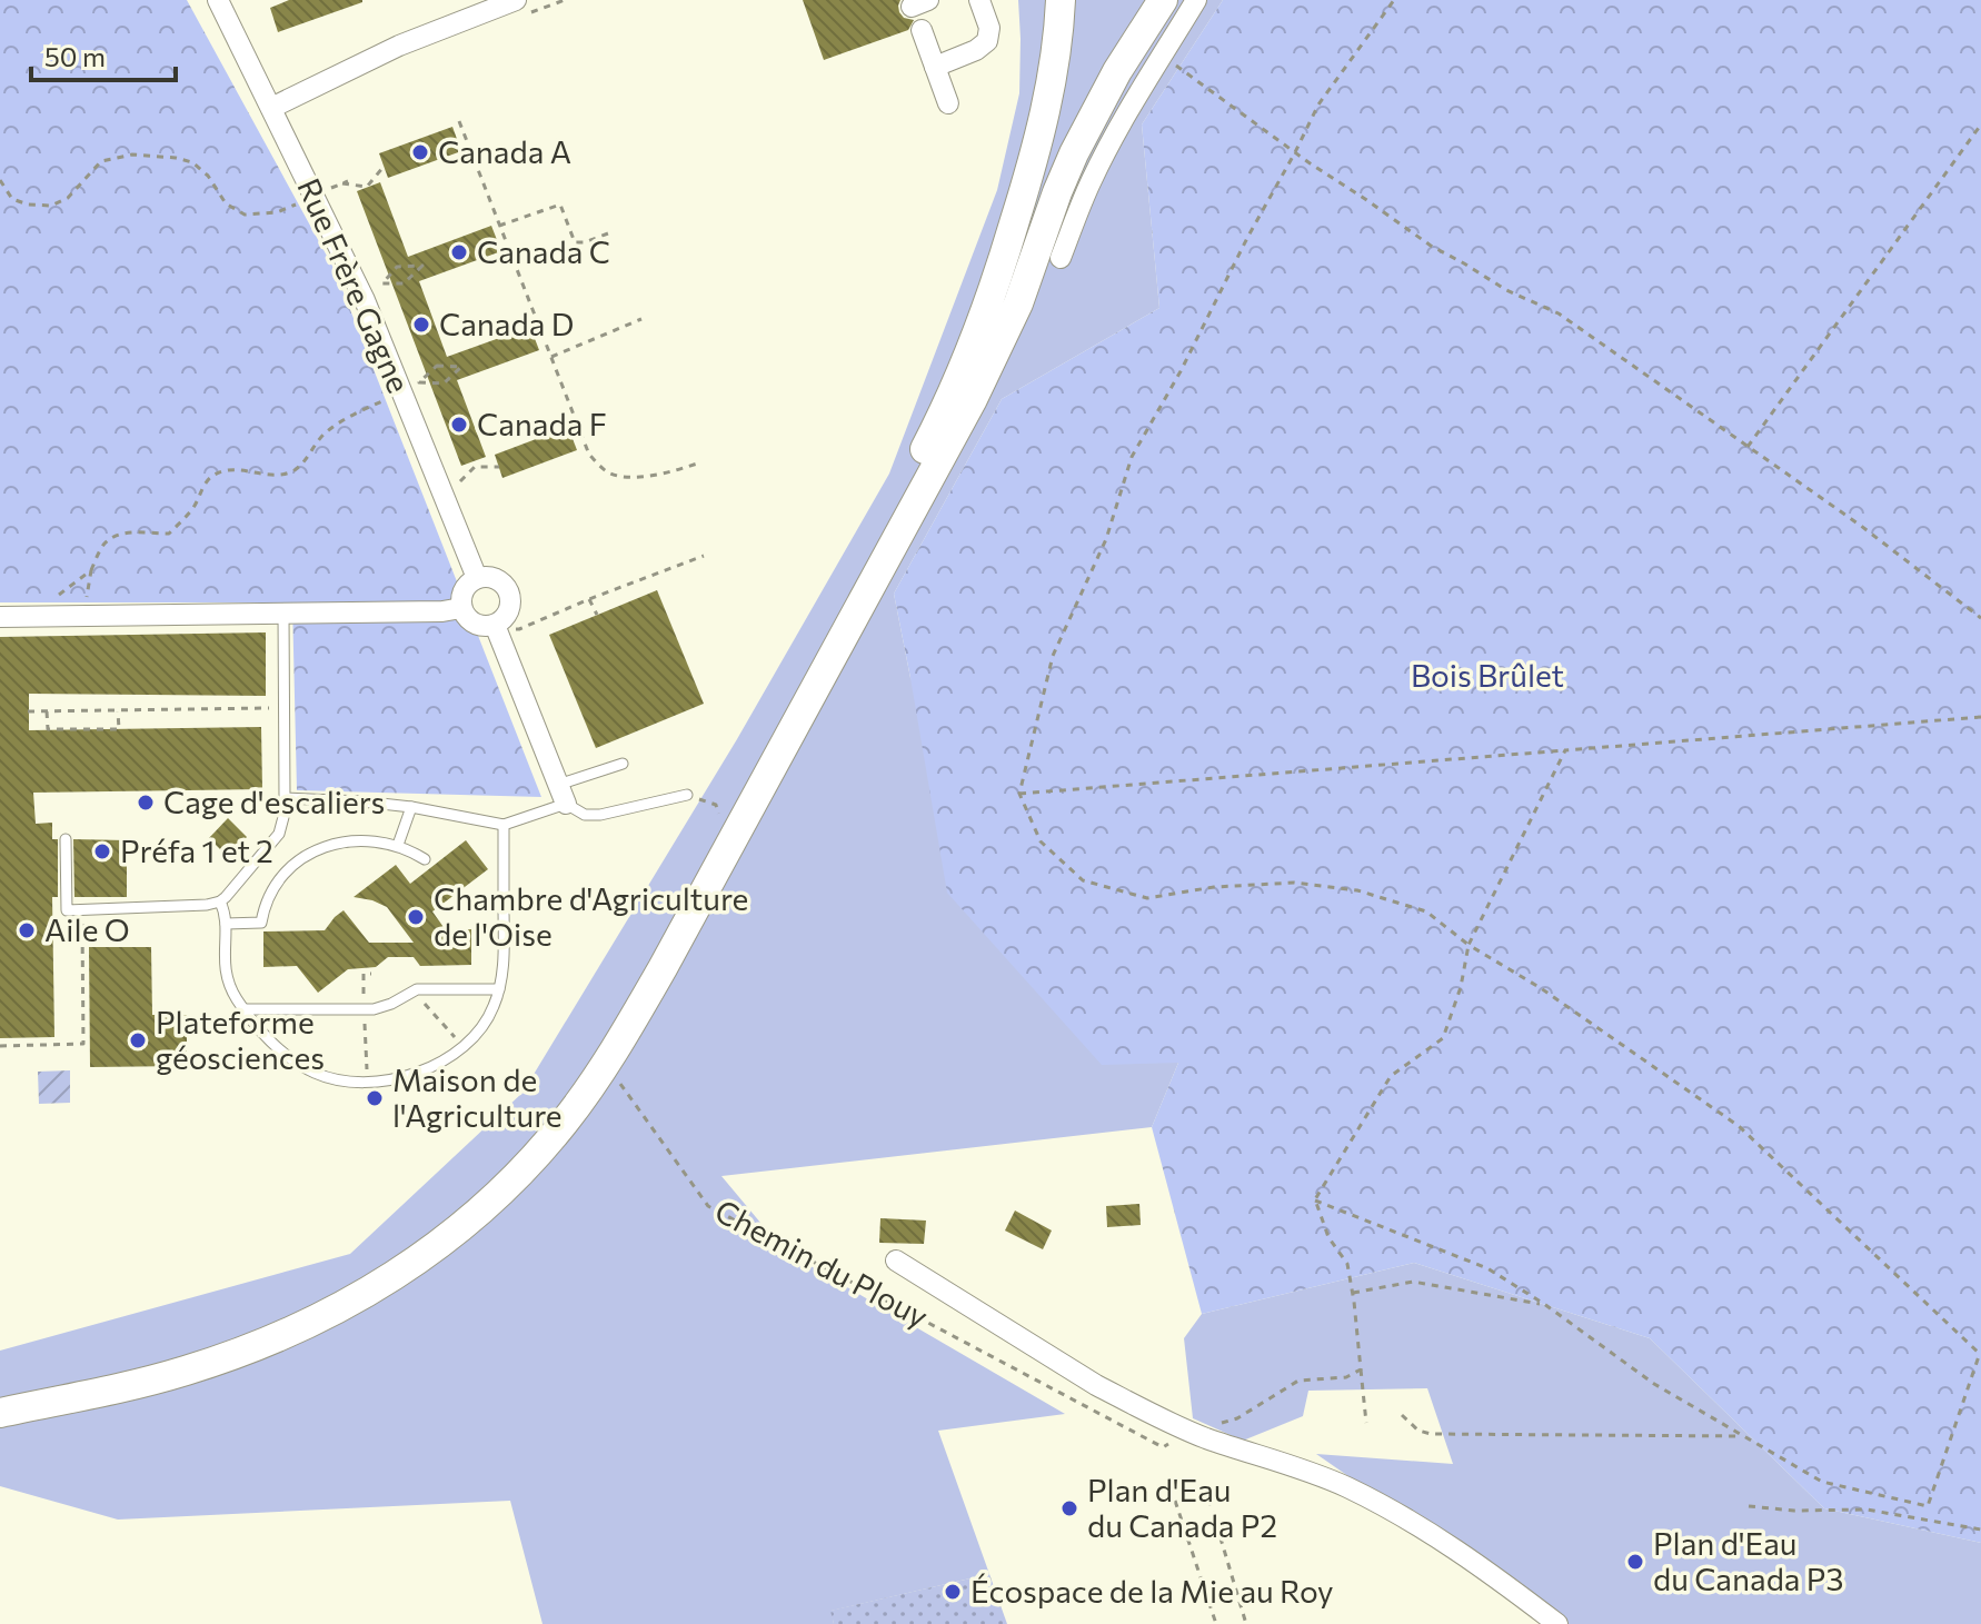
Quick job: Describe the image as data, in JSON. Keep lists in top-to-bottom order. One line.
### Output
{"streets":{"street":["Rue Frère Gagne","Chemin du Plouy"]},"parks":["Bois Brûlet"],"places":["Canada A","Canada C","Canada D","Canada F","Cage d'escaliers","Préfa 1 et 2","Chambre d'Agriculture de l'Oise","Aile O","Plateforme géosciences","Maison de l'Agriculture","Plan d'Eau du Canada P2","Plan d'Eau du Canada P3","Écospace de la Mie au Roy"],"scale_bar":"50 m"}
